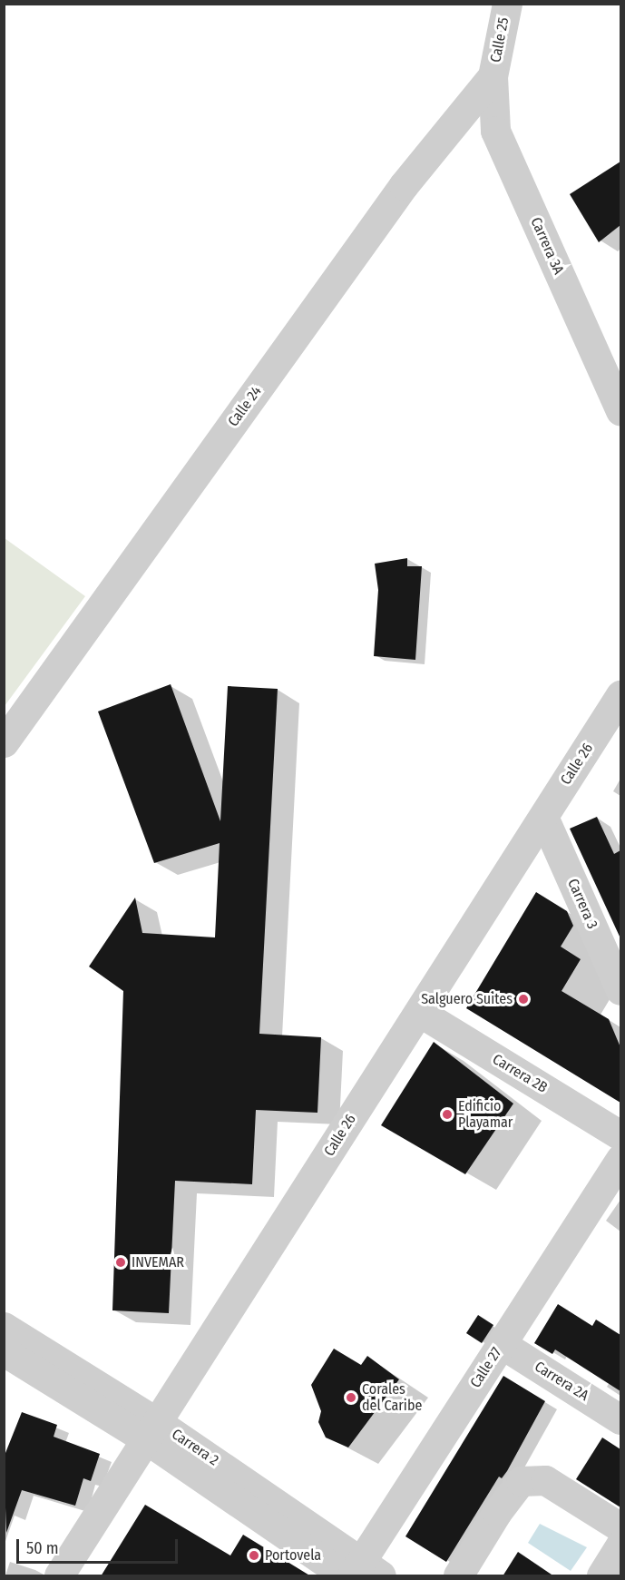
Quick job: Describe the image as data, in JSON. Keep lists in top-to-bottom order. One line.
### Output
{"streets":{"street":["Calle 25","Carrera 3A","Calle 24","Calle 26","Carrera 3","Carrera 2B","Calle 27","Carrera 2A","Carrera 2"]},"crossings":[["Calle 25","Carrera 3A"],["Calle 25","Calle 24"],["Carrera 3A","Calle 24"],["Calle 26","Carrera 3"],["Calle 26","Carrera 2B"],["Calle 26","Carrera 2"],["Calle 27","Carrera 2A"],["Calle 27","Carrera 2"]],"places":["Salguero Suites","Edificio Playamar","INVEMAR","Corales del Caribe","Portovela"],"scale_bar":"50 m"}
